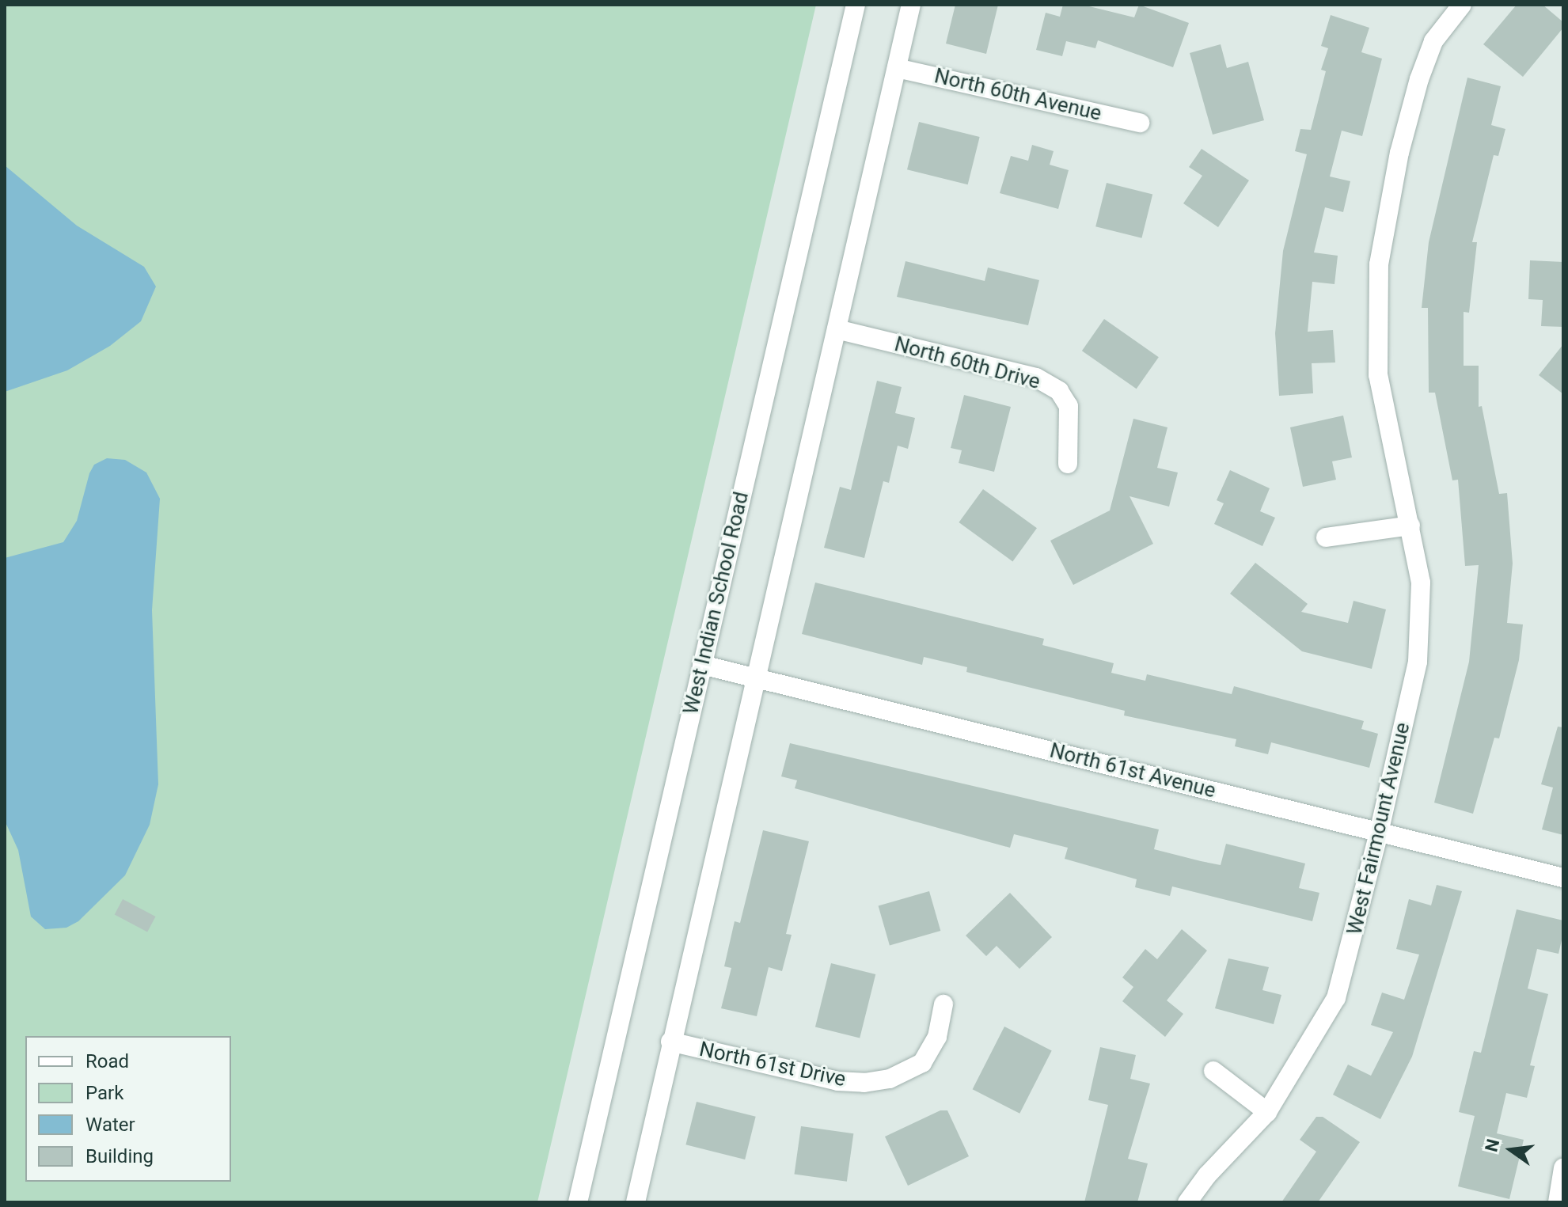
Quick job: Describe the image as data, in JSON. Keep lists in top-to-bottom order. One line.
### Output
{"streets":{"street":["North 60th Avenue","North 60th Drive","West Indian School Road","North 61st Avenue","West Fairmount Avenue","North 61st Drive"]},"crossings":[["West Indian School Road","North 61st Avenue"],["North 61st Avenue","West Fairmount Avenue"]],"legend":["Road","Park","Water","Building"],"north":"left"}
